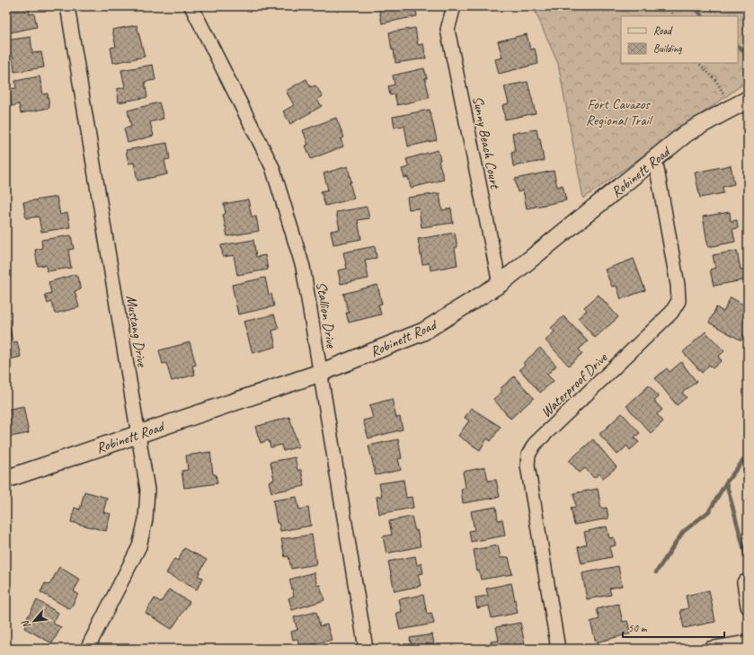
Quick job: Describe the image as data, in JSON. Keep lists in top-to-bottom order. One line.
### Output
{"streets":{"street":["Sunny Beach Court","Robinett Road","Stallion Drive","Mustang Drive","Waterproof Drive"]},"crossings":[["Sunny Beach Court","Robinett Road"],["Robinett Road","Stallion Drive"],["Robinett Road","Mustang Drive"],["Robinett Road","Waterproof Drive"]],"parks":["Fort Cavazos Regional Trail"],"legend":["Road","Building"],"scale_bar":"50 m","north":"bottom left"}
